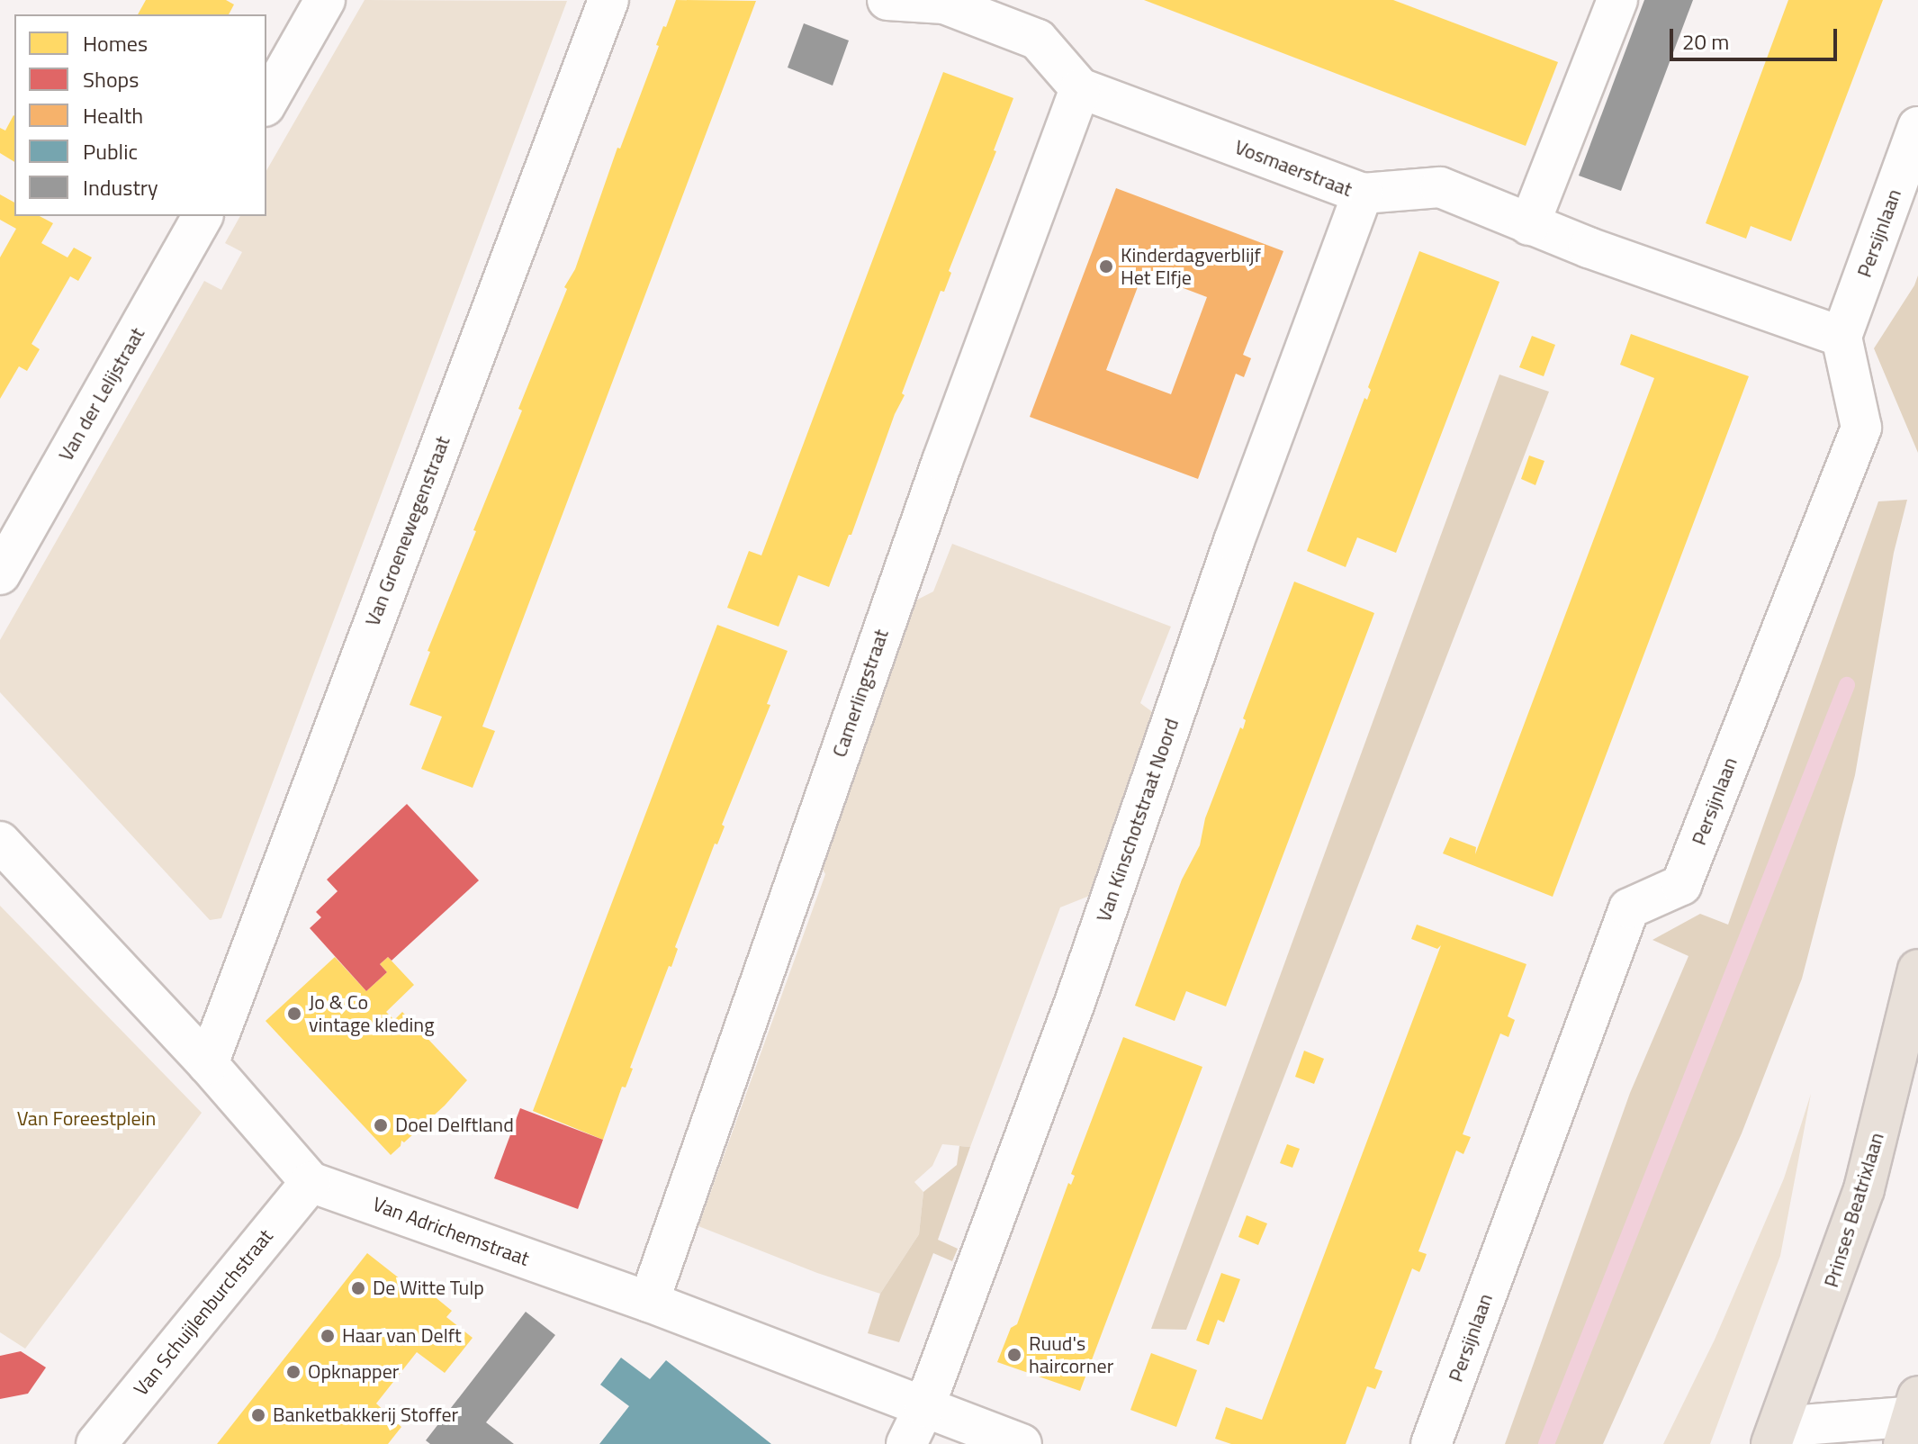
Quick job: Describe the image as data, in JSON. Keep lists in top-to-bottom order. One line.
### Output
{"streets":{"main road":["Prinses Beatrixlaan"],"street":["Vosmaerstraat","Persijnlaan","Van der Lelijstraat","Van Groenewegenstraat","Camerlingstraat","Van Kinschotstraat Noord","Van Adrichemstraat","Van Schuijlenburchstraat"]},"crossings":[["Vosmaerstraat","Persijnlaan"],["Vosmaerstraat","Camerlingstraat"],["Vosmaerstraat","Van Kinschotstraat Noord"],["Van Groenewegenstraat","Van Adrichemstraat"],["Camerlingstraat","Van Adrichemstraat"],["Van Kinschotstraat Noord","Van Adrichemstraat"],["Van Adrichemstraat","Van Schuijlenburchstraat"]],"parks":["Van Foreestplein"],"places":["Kinderdagverblijf Het Elfje","Jo & Co vintage kleding","Doel Delftland","De Witte Tulp","Haar van Delft","Ruud's haircorner","Opknapper","Banketbakkerij Stoffer"],"legend":["Homes","Shops","Health","Public","Industry"],"scale_bar":"20 m"}
